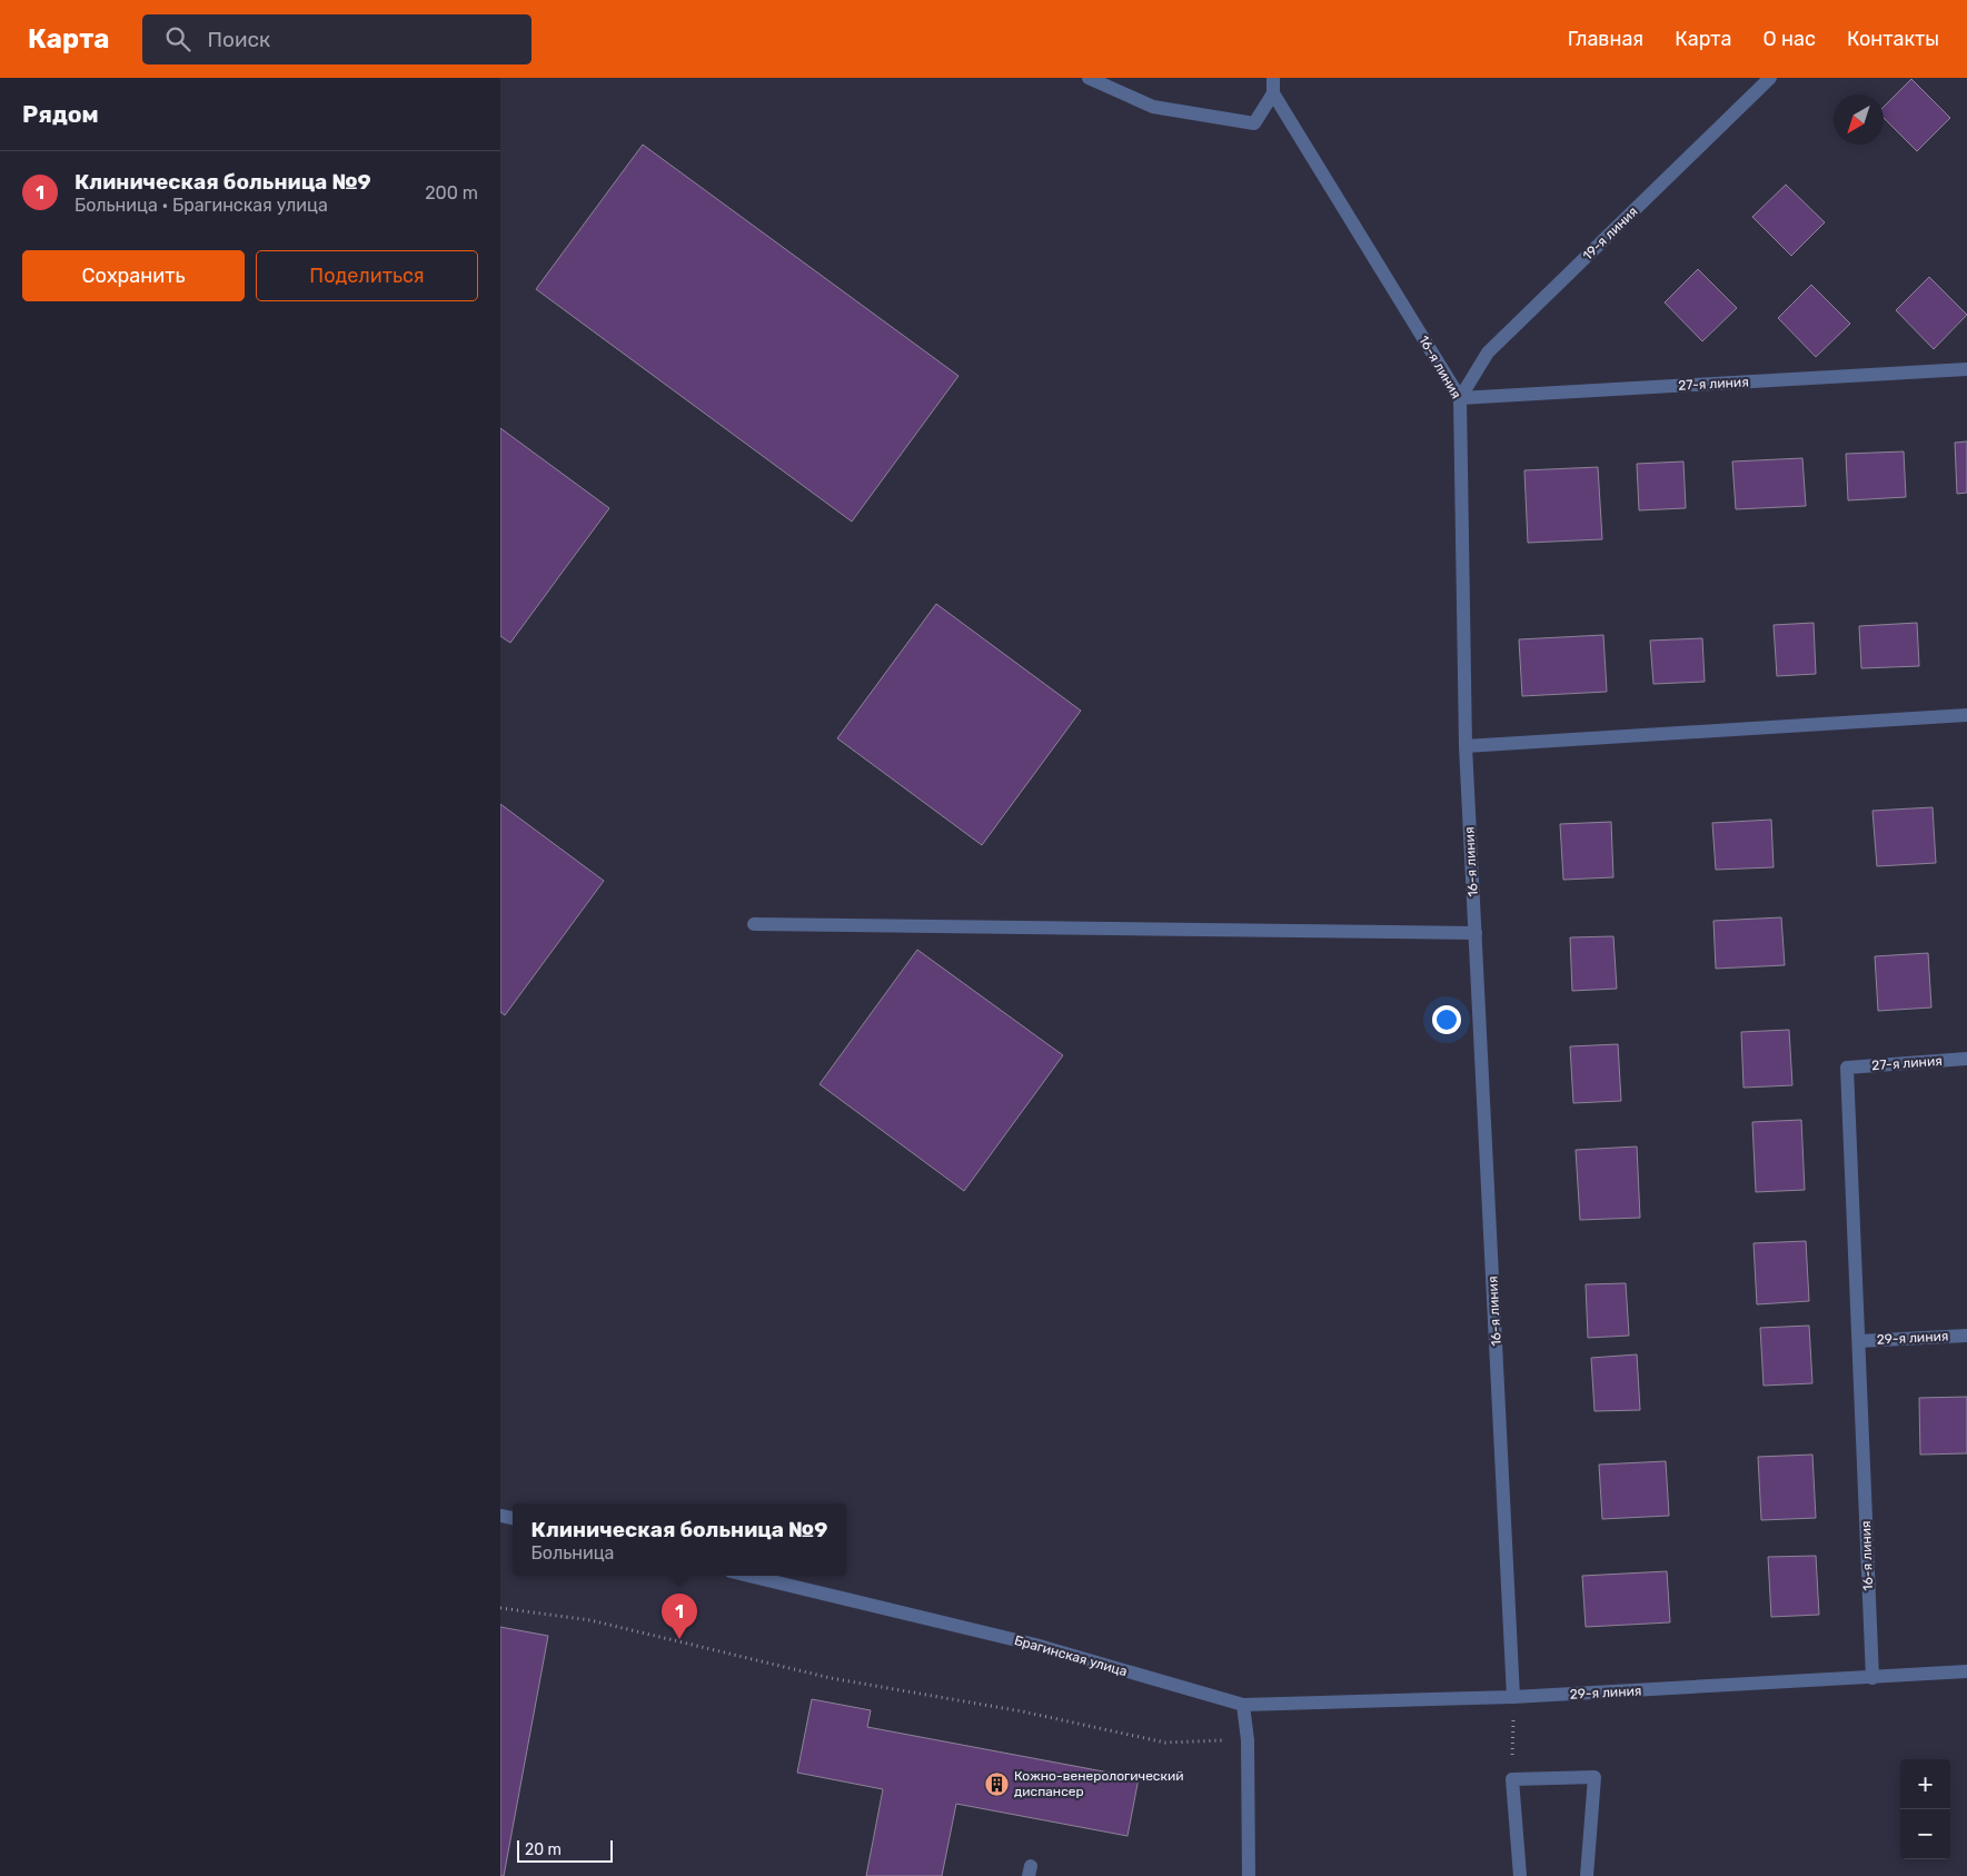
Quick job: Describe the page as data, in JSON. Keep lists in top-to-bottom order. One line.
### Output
{"streets":{"street":["19-я линия","16-я линия","27-я линия","29-я линия","Брагинская улица"]},"crossings":[["19-я линия","16-я линия"],["19-я линия","27-я линия"],["16-я линия","27-я линия"],["16-я линия","29-я линия"],["29-я линия","Брагинская улица"]],"places":{"building":["Кожно-венерологический диспансер"]},"scale_bar":"20 m","north":"bottom left","page":{"header":"Карта","search":"Поиск","nav":["Главная","Карта","О нас","Контакты"],"heading":"Рядом","list":[{"mark":"1","name":"Клиническая больница №9","note":"Больница · Брагинская улица","value":"200 m"}],"buttons":["Сохранить","Поделиться"],"popup":["Клиническая больница №9","Больница"],"pins":"1","map_buttons":["+","−"],"scale":"20 m"}}
